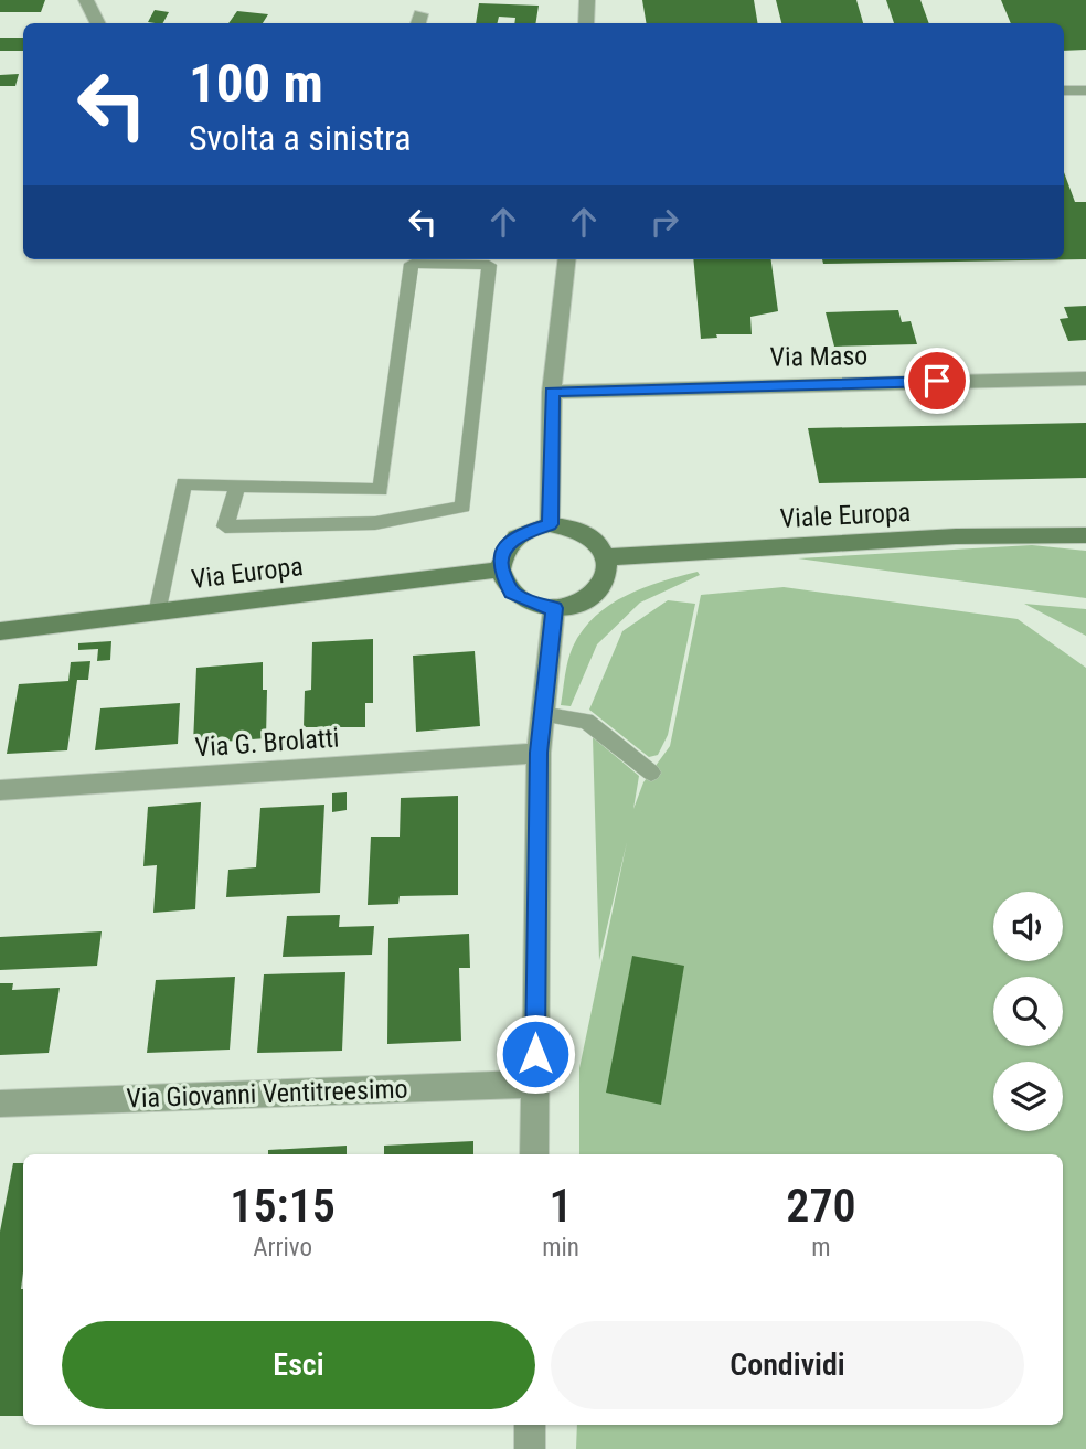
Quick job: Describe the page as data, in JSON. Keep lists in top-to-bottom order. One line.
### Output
{"streets":{"main road":["Viale Europa","Via Europa"],"street":["Via Maso","Via G. Brolatti","Via Giovanni Ventitreesimo"]},"crossings":[["Viale Europa","Via Europa"]],"page":{"turn":["100 m","Svolta a sinistra"],"eta":["15:15","Arrivo","1","min","270","m"],"buttons":["Esci","Condividi"]}}
